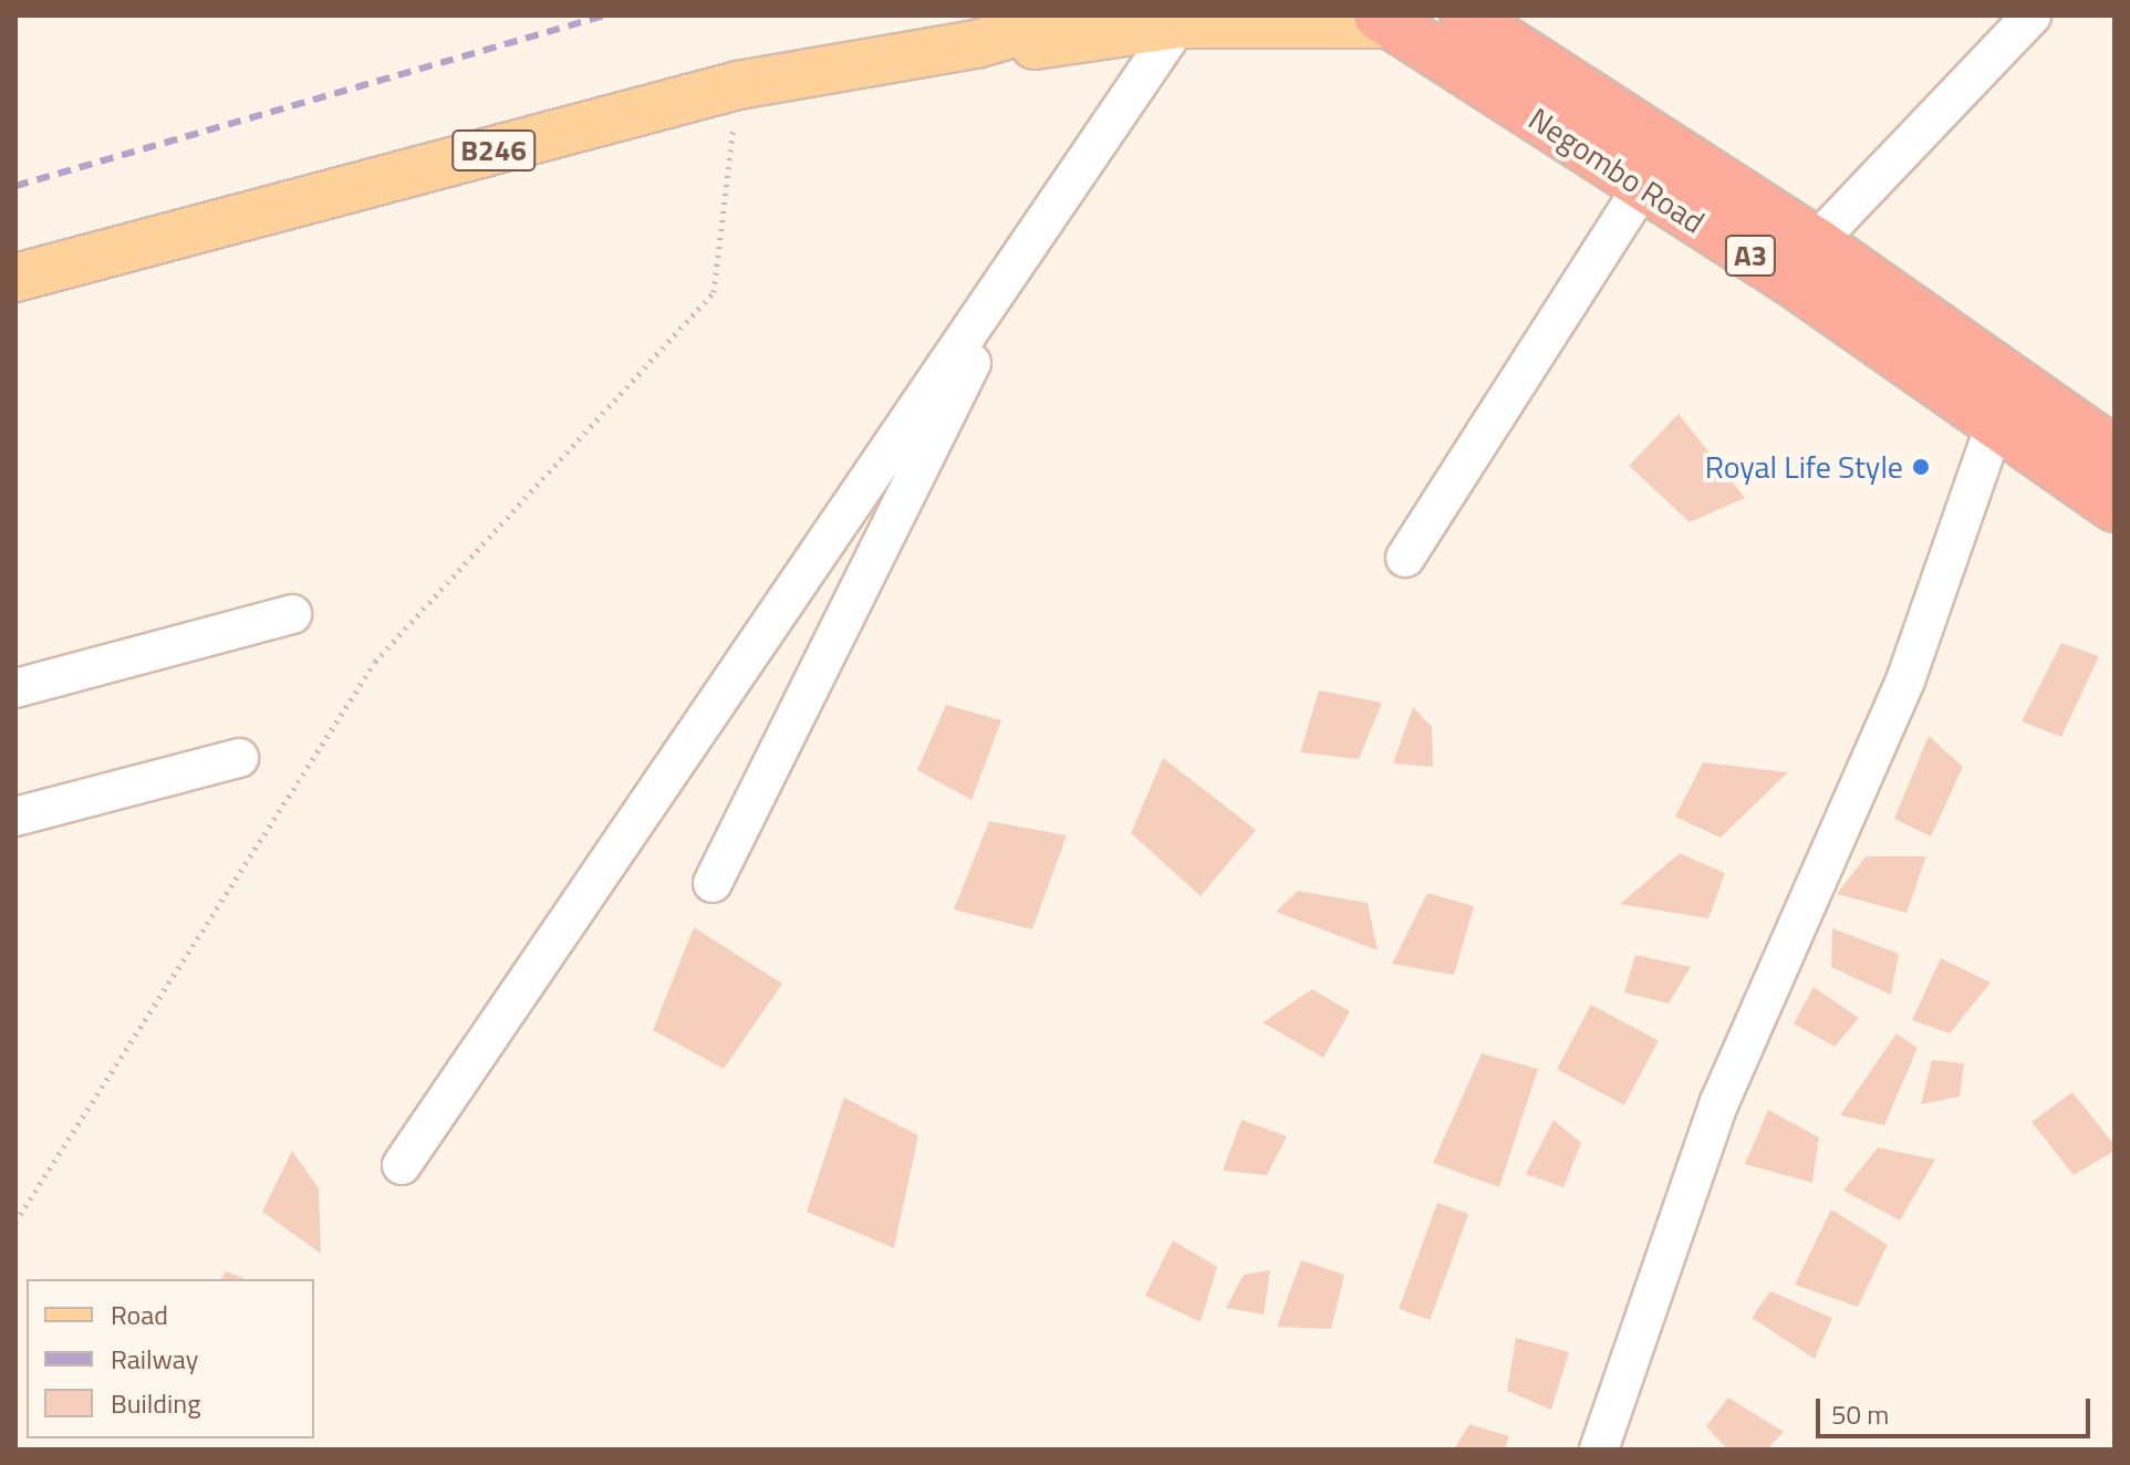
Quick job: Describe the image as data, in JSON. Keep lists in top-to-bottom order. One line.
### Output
{"streets":{"highway":["Negombo Road","A3"],"main road":["B246"]},"places":["Royal Life Style"],"legend":["Road","Railway","Building"],"scale_bar":"50 m"}
